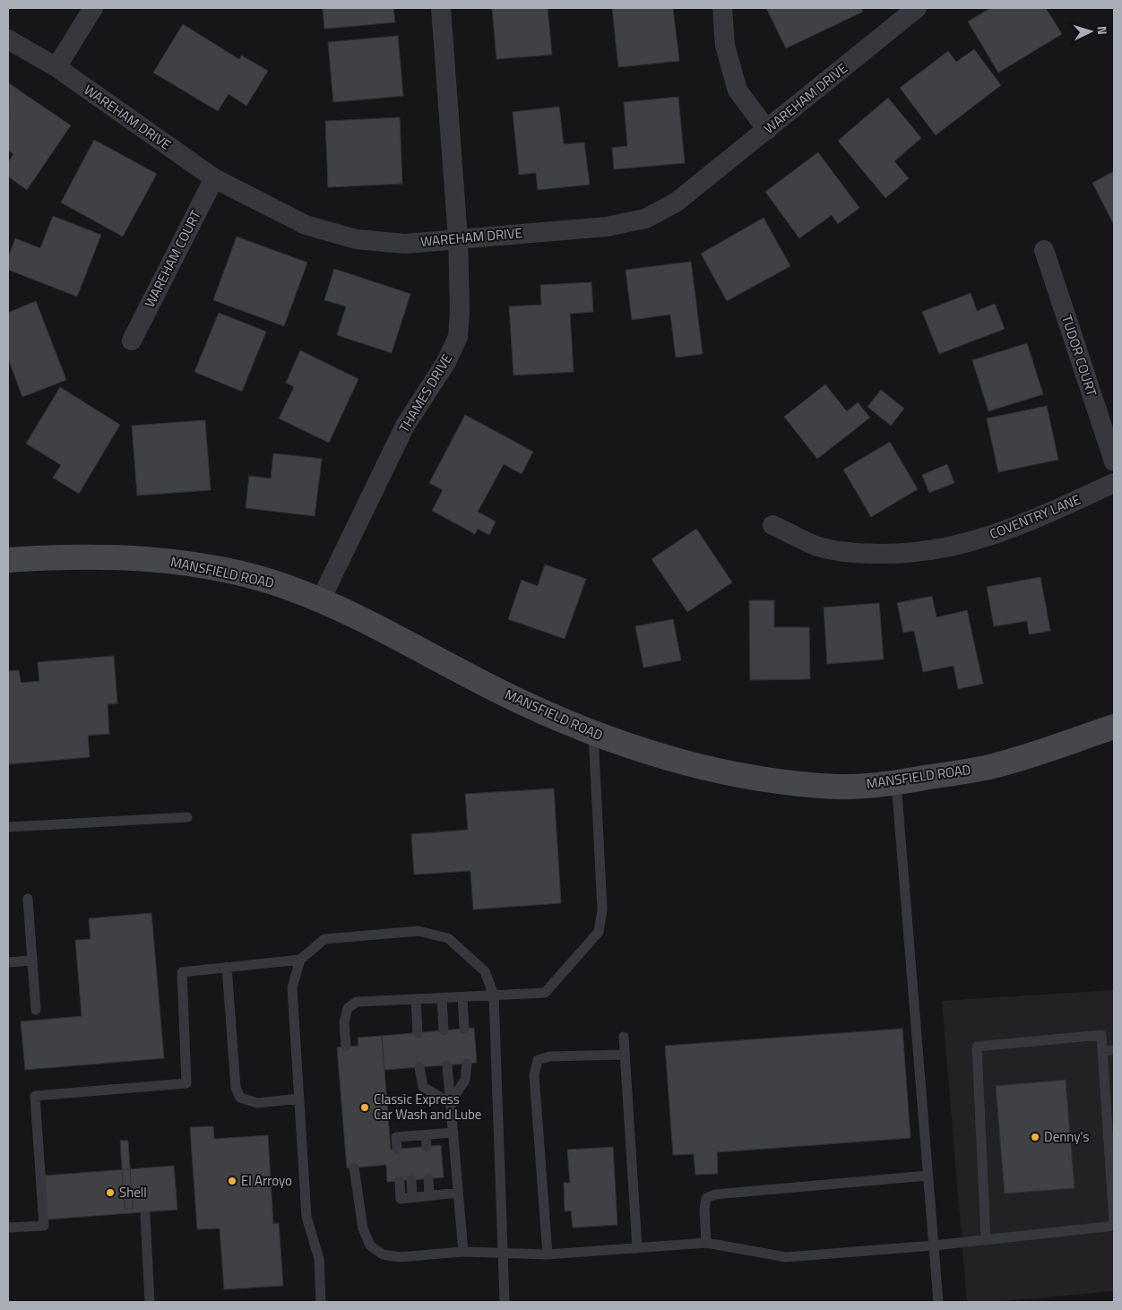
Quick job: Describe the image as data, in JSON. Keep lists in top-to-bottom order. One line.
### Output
{"streets":{"street":["WAREHAM DRIVE","WAREHAM COURT","TUDOR COURT","THAMES DRIVE","COVENTRY LANE","MANSFIELD ROAD"]},"crossings":[["WAREHAM DRIVE","WAREHAM COURT"],["WAREHAM DRIVE","THAMES DRIVE"],["THAMES DRIVE","MANSFIELD ROAD"]],"places":["Classic Express Car Wash and Lube","Denny's","El Arroyo","Shell"],"north":"right"}
